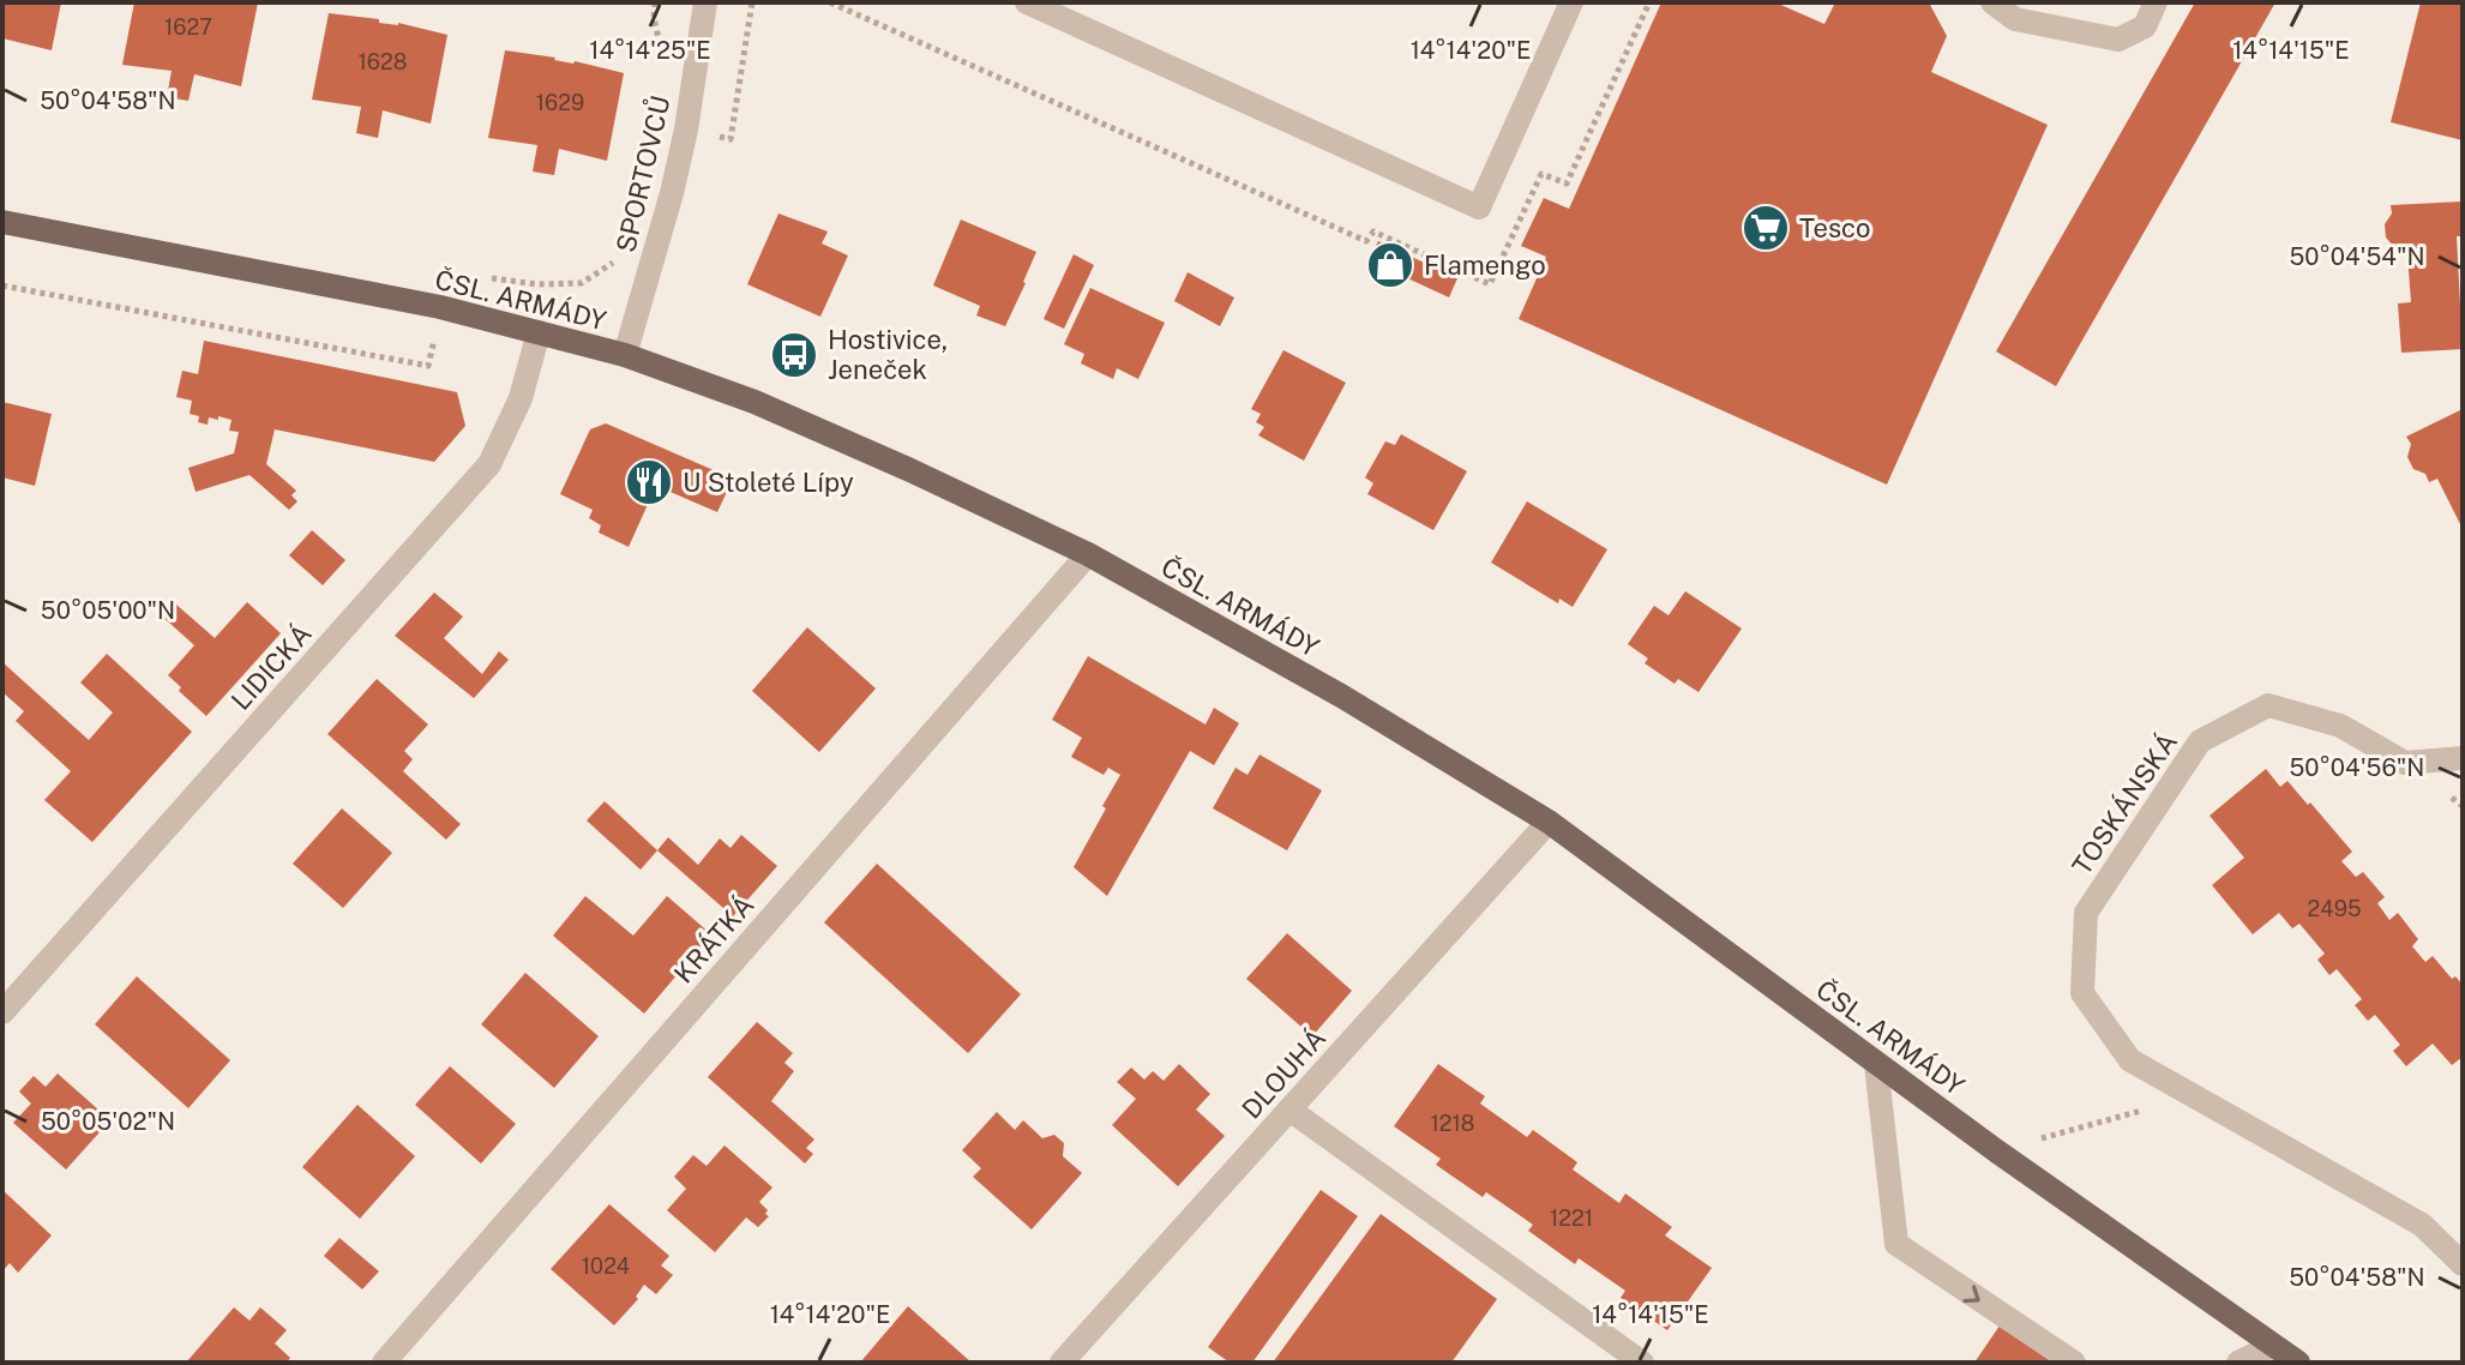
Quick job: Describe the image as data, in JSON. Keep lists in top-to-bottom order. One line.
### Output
{"streets":{"main road":["ČSL. ARMÁDY"],"street":["SPORTOVCŮ","LIDICKÁ","TOSKÁNSKÁ","KRÁTKÁ","DLOUHÁ"]},"crossings":[["SPORTOVCŮ","ČSL. ARMÁDY"],["ČSL. ARMÁDY","LIDICKÁ"],["ČSL. ARMÁDY","KRÁTKÁ"],["ČSL. ARMÁDY","DLOUHÁ"]],"places":{"supermarket":["Tesco"],"shop":["Flamengo"],"bus stop":["Hostivice, Jeneček"],"restaurant":["U Stoleté Lípy"]},"house_numbers":["1627","1628","1629","2495","1218","1221","1024"],"coordinates":["14°14'25\"E","14°14'20\"E","14°14'15\"E","50°04'58\"N","50°04'54\"N","50°05'00\"N","50°04'56\"N","50°05'02\"N"]}
